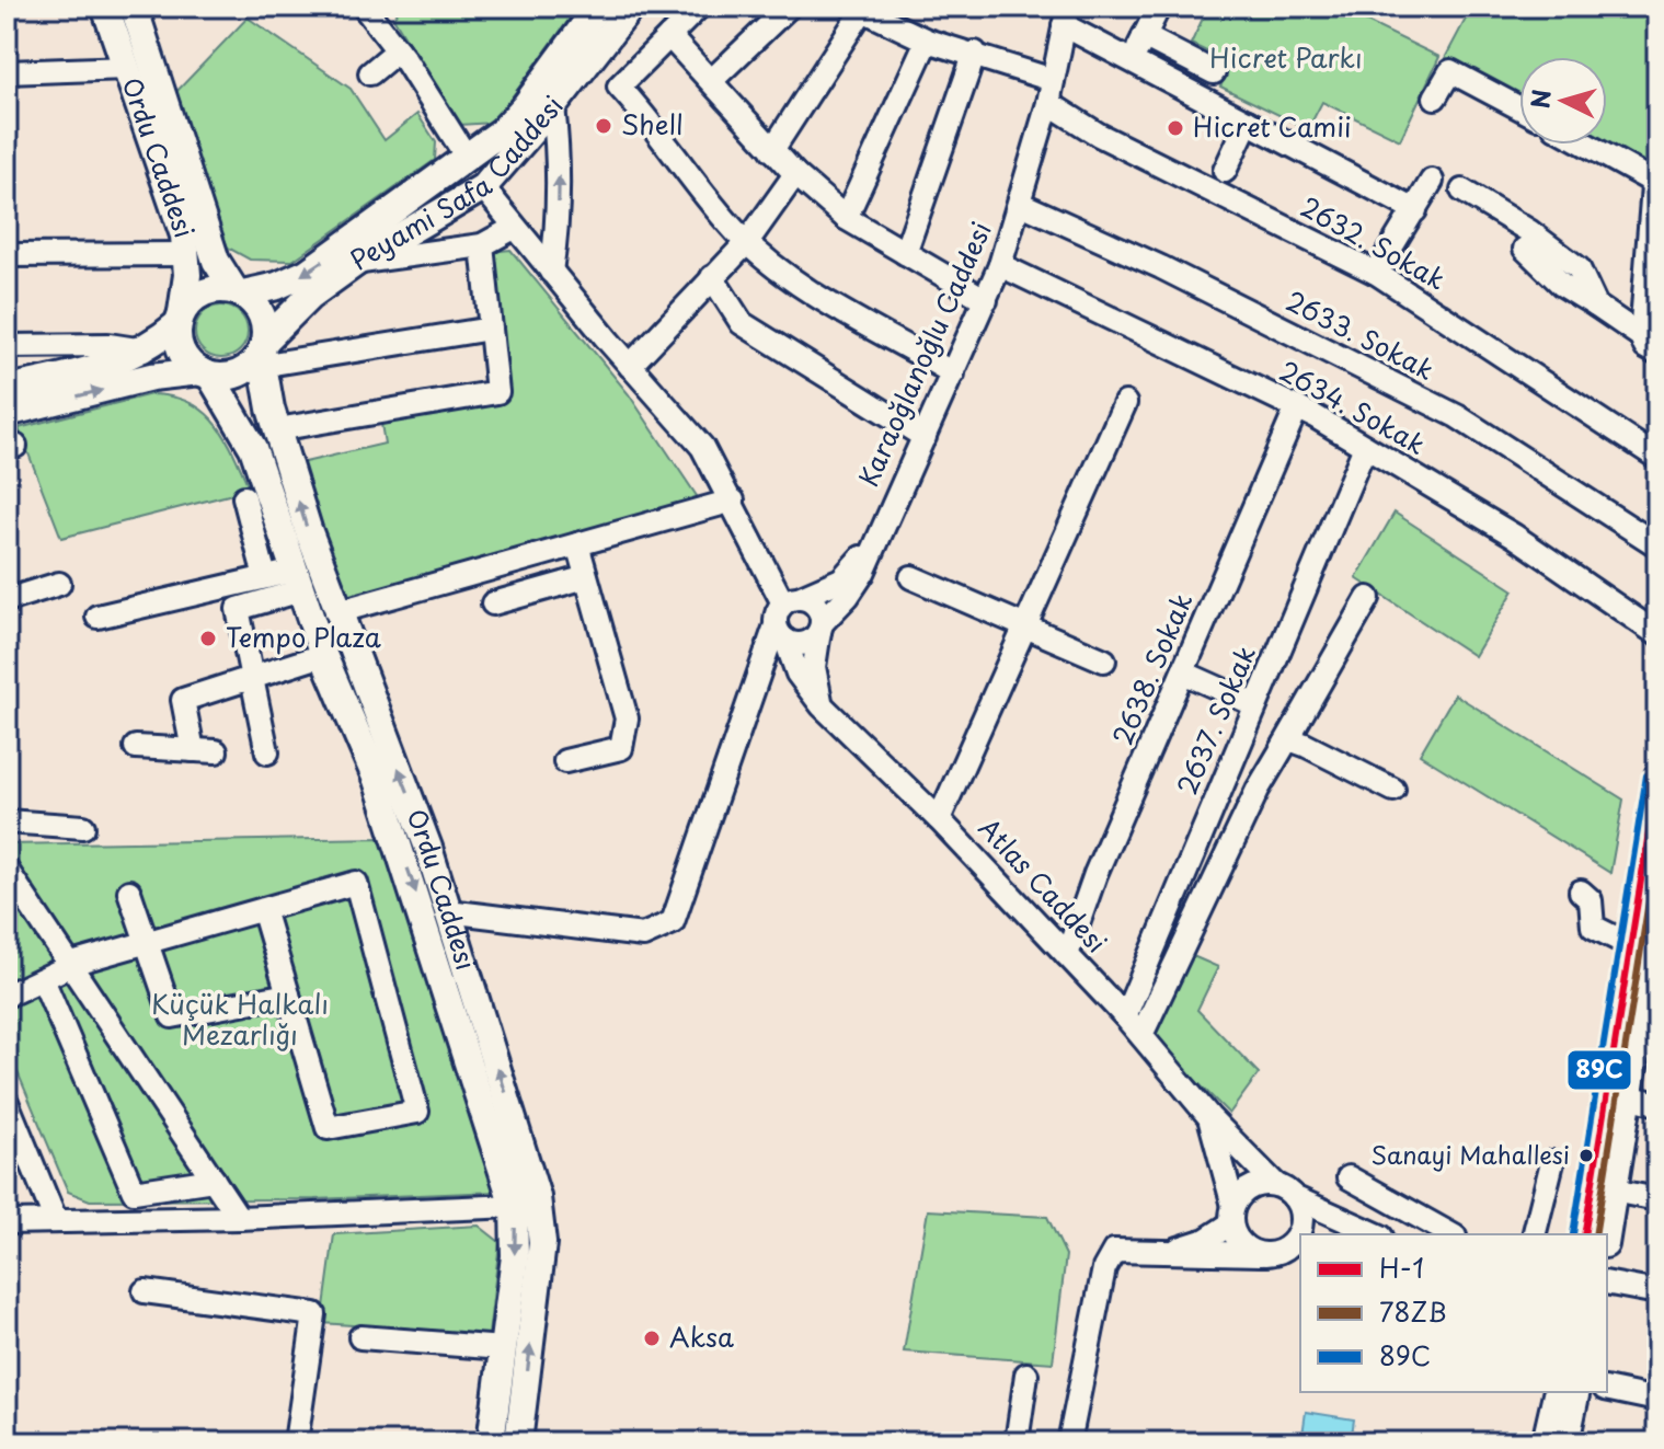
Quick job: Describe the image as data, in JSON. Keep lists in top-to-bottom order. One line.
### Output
{"streets":{"main road":["Ordu Caddesi","Peyami Safa Caddesi"],"street":["2632. Sokak","2633. Sokak","Karaoğlanoğlu Caddesi","2634. Sokak","2638. Sokak","2637. Sokak","Atlas Caddesi"]},"crossings":[["Ordu Caddesi","Peyami Safa Caddesi"],["2632. Sokak","Karaoğlanoğlu Caddesi"],["2633. Sokak","Karaoğlanoğlu Caddesi"],["Karaoğlanoğlu Caddesi","2634. Sokak"],["2634. Sokak","2638. Sokak"],["2634. Sokak","2637. Sokak"],["2638. Sokak","Atlas Caddesi"],["2637. Sokak","Atlas Caddesi"]],"parks":["Hicret Parkı","Küçük Halkalı Mezarlığı"],"places":["Shell","Hicret Camii","Tempo Plaza","Sanayi Mahallesi","Aksa"],"lines":["transit line 89C","transit line H-1","transit line 78ZB"],"legend":["H-1","78ZB","89C"],"north":"left"}
